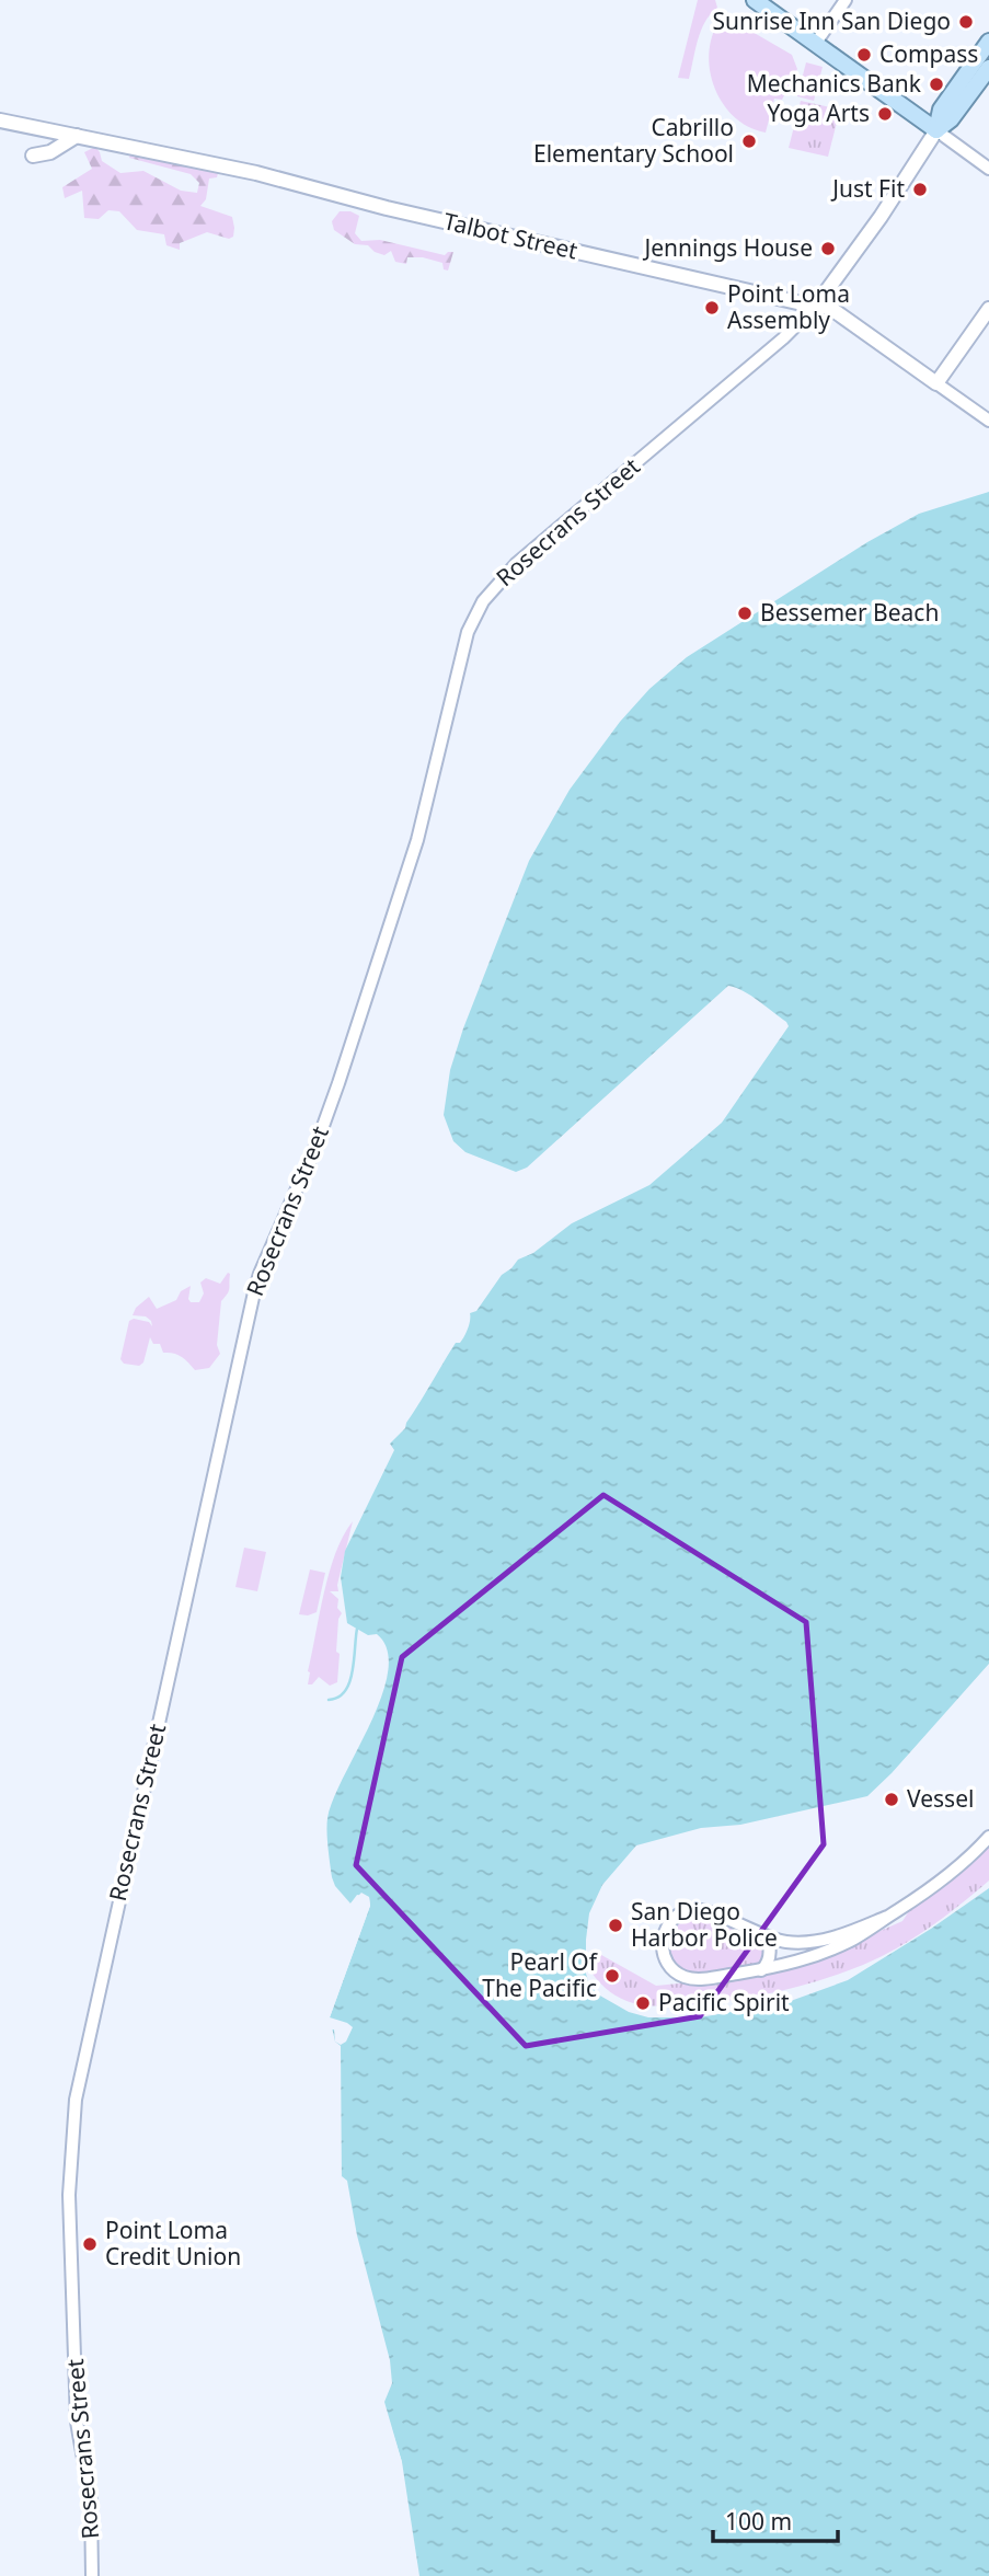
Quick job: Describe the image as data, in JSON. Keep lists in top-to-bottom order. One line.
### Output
{"streets":{"main road":["Talbot Street","Rosecrans Street"]},"crossings":[["Talbot Street","Rosecrans Street"]],"places":["Sunrise Inn San Diego","Compass","Mechanics Bank","Yoga Arts","Cabrillo Elementary School","Just Fit","Jennings House","Point Loma Assembly","Bessemer Beach","Vessel","San Diego Harbor Police","Pearl Of The Pacific","Pacific Spirit","Point Loma Credit Union"],"scale_bar":"100 m"}
